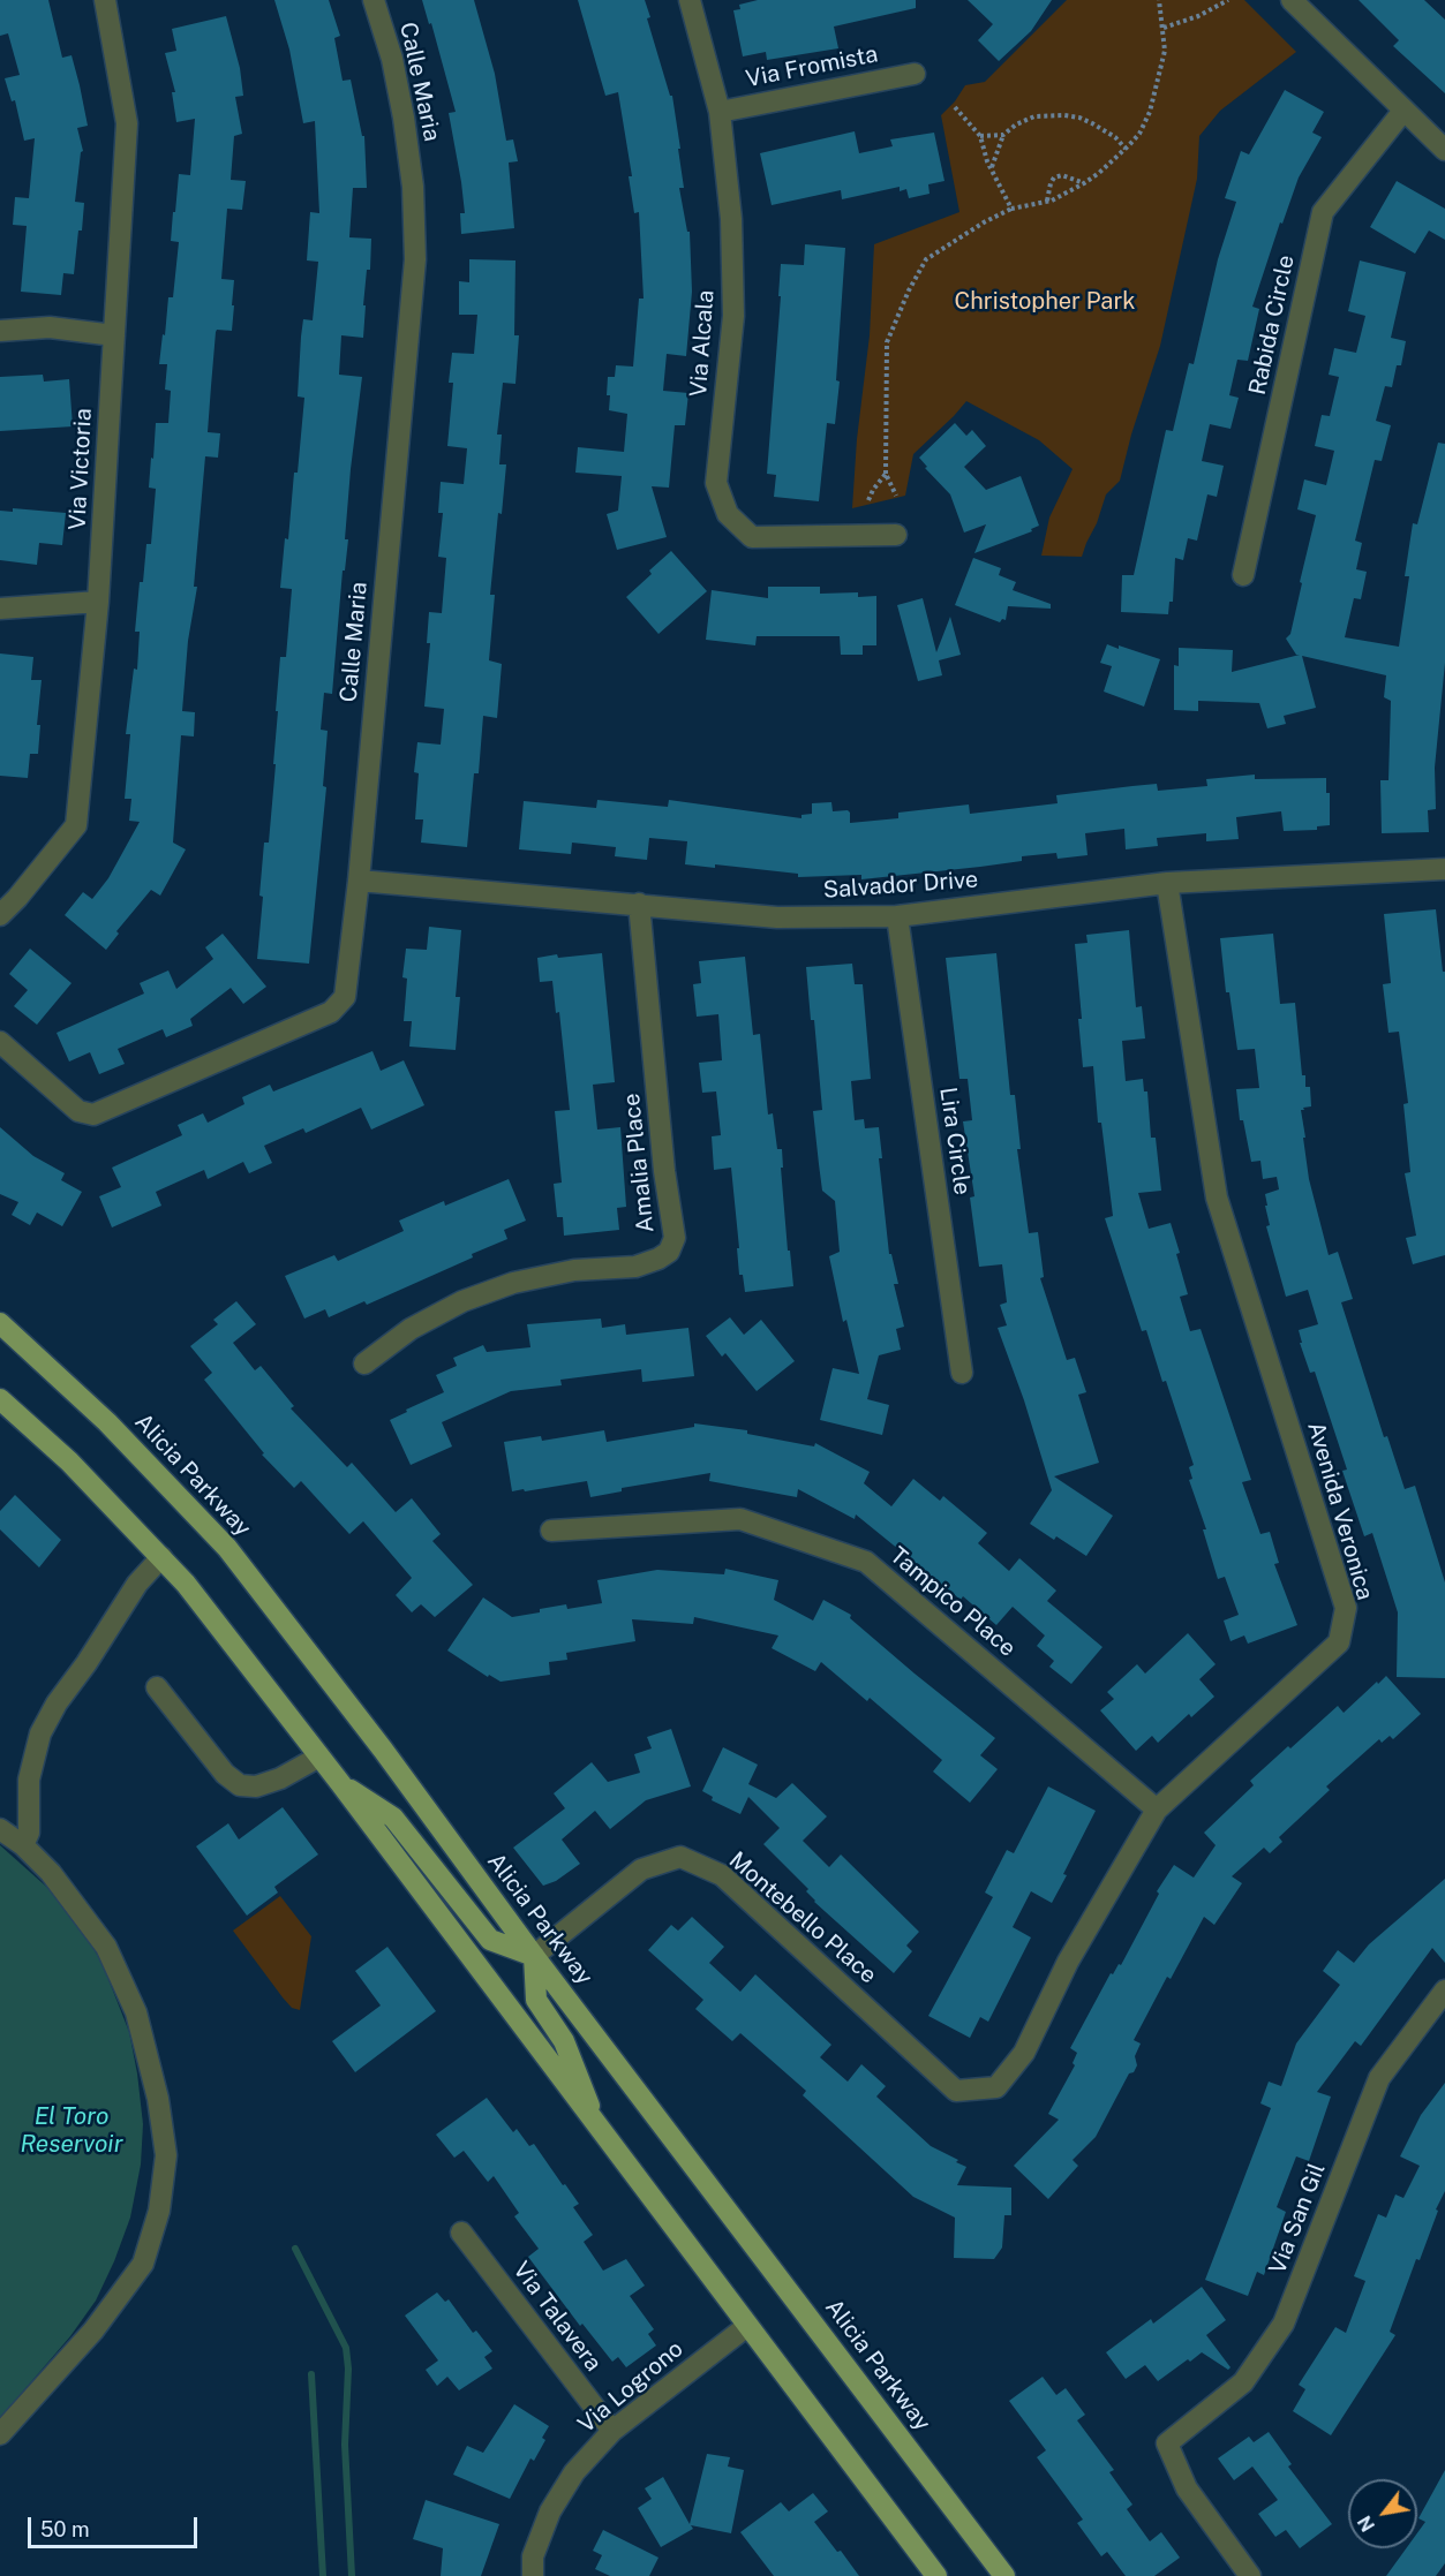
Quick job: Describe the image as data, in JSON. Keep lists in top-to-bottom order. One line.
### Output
{"streets":{"main road":["Alicia Parkway"],"street":["Via Fromista","Calle Maria","Rabida Circle","Via Alcala","Via Victoria","Salvador Drive","Lira Circle","Amalia Place","Avenida Veronica","Tampico Place","Montebello Place","Via San Gil","Via Talavera","Via Logrono"]},"crossings":[["Via Fromista","Via Alcala"],["Calle Maria","Salvador Drive"],["Salvador Drive","Lira Circle"],["Salvador Drive","Amalia Place"],["Salvador Drive","Avenida Veronica"],["Alicia Parkway","Montebello Place"],["Avenida Veronica","Tampico Place"],["Avenida Veronica","Montebello Place"],["Via Talavera","Via Logrono"]],"water":["El Toro Reservoir"],"parks":["Christopher Park"],"scale_bar":"50 m","north":"bottom left"}
